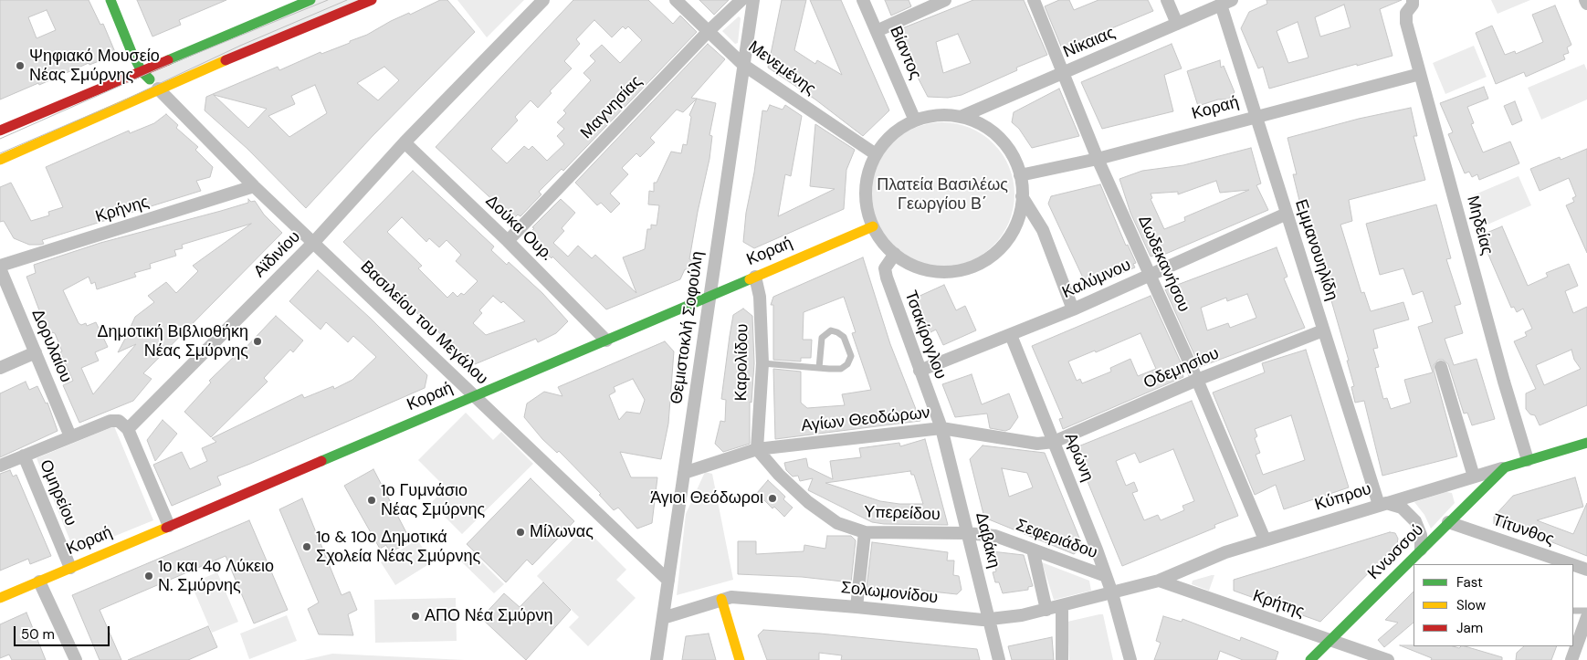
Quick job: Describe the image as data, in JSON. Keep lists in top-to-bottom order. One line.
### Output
{"streets":{"street":["Νίκαιας","Βίαντος","Μενεμένης","Μαγνησίας","Κοραή","Κρήνης","Μηδείας","Δούκα Ουρ.","Εμμανουηλίδη","Αϊδινίου","Δωδεκανήσου","Καλύμνου","Βασιλείου του Μεγάλου","Θεμιστοκλή Σοφούλη","Τσακίρογλου","Δορυλαίου","Καρολίδου","Οδεμησίου","Αγίων Θεοδώρων","Αρώνη","Ομηρείου","Κύπρου","Υπερείδου","Τίτυνθος","Σεφεριάδου","Δαβάκη","Κνωσσού","Σολωμονίδου","Κρήτης"]},"crossings":[["Νίκαιας","Βίαντος"],["Νίκαιας","Μενεμένης"],["Νίκαιας","Κοραή"],["Νίκαιας","Εμμανουηλίδη"],["Νίκαιας","Δωδεκανήσου"],["Νίκαιας","Τσακίρογλου"],["Βίαντος","Μενεμένης"],["Βίαντος","Κοραή"],["Βίαντος","Τσακίρογλου"],["Μενεμένης","Μαγνησίας"],["Μενεμένης","Κοραή"],["Μενεμένης","Θεμιστοκλή Σοφούλη"],["Μενεμένης","Τσακίρογλου"],["Μαγνησίας","Δούκα Ουρ."],["Κοραή","Μηδείας"],["Κοραή","Δούκα Ουρ."],["Κοραή","Εμμανουηλίδη"],["Κοραή","Δωδεκανήσου"],["Κοραή","Βασιλείου του Μεγάλου"],["Κοραή","Θεμιστοκλή Σοφούλη"],["Κοραή","Τσακίρογλου"],["Κοραή","Καρολίδου"],["Κοραή","Ομηρείου"],["Κρήνης","Βασιλείου του Μεγάλου"],["Κρήνης","Δορυλαίου"],["Μηδείας","Κύπρου"],["Δούκα Ουρ.","Αϊδινίου"],["Εμμανουηλίδη","Καλύμνου"],["Εμμανουηλίδη","Οδεμησίου"],["Εμμανουηλίδη","Κύπρου"],["Αϊδινίου","Βασιλείου του Μεγάλου"],["Δωδεκανήσου","Καλύμνου"],["Δωδεκανήσου","Οδεμησίου"],["Δωδεκανήσου","Κύπρου"],["Καλύμνου","Τσακίρογλου"],["Καλύμνου","Αρώνη"],["Βασιλείου του Μεγάλου","Θεμιστοκλή Σοφούλη"],["Θεμιστοκλή Σοφούλη","Αγίων Θεοδώρων"],["Θεμιστοκλή Σοφούλη","Σολωμονίδου"],["Τσακίρογλου","Αγίων Θεοδώρων"],["Τσακίρογλου","Δαβάκη"],["Καρολίδου","Αγίων Θεοδώρων"],["Καρολίδου","Υπερείδου"],["Οδεμησίου","Αγίων Θεοδώρων"],["Οδεμησίου","Αρώνη"],["Αγίων Θεοδώρων","Αρώνη"],["Αγίων Θεοδώρων","Υπερείδου"],["Αγίων Θεοδώρων","Δαβάκη"],["Αρώνη","Κύπρου"],["Αρώνη","Σεφεριάδου"],["Αρώνη","Σολωμονίδου"],["Κύπρου","Κνωσσού"],["Κύπρου","Σολωμονίδου"],["Κύπρου","Κρήτης"],["Υπερείδου","Σεφεριάδου"],["Υπερείδου","Δαβάκη"],["Τίτυνθος","Κνωσσού"],["Σεφεριάδου","Δαβάκη"],["Δαβάκη","Σολωμονίδου"],["Κνωσσού","Κρήτης"]],"parks":["Πλατεία Βασιλέως Γεωργίου Β΄"],"places":["Ψηφιακό Μουσείο Νέας Σμύρνης","Δημοτική Βιβλιοθήκη Νέας Σμύρνης","Άγιοι Θεόδωροι","1ο Γυμνάσιο Νέας Σμύρνης","Μίλωνας","1ο & 10ο Δημοτικά Σχολεία Νέας Σμύρνης","1ο και 4ο Λύκειο Ν. Σμύρνης","ΑΠΟ Νέα Σμύρνη"],"legend":["Fast","Slow","Jam"],"scale_bar":"50 m"}
